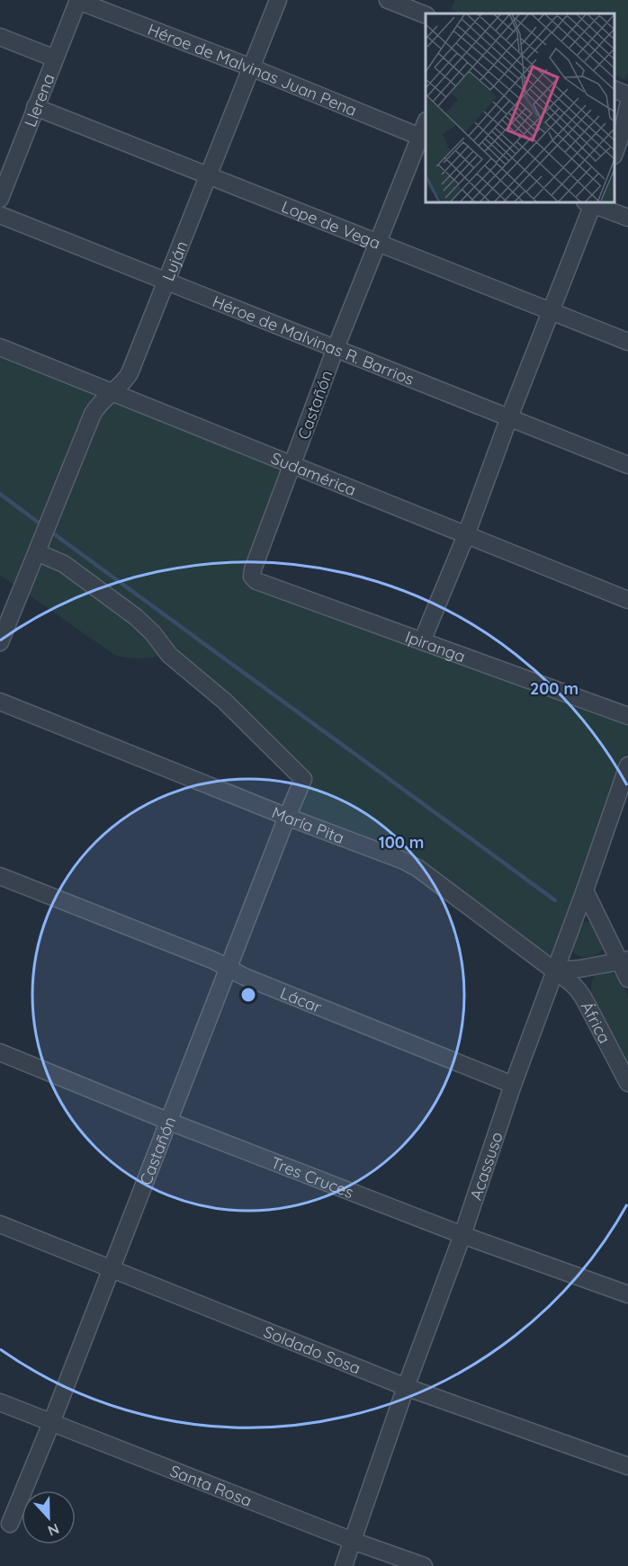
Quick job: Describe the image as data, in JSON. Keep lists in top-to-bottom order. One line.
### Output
{"streets":{"street":["Héroe de Malvinas Juan Pena","Llerena","Lope de Vega","Luján","Héroe de Malvinas R. Barrios","Castañón","Sudamérica","Ipiranga","María Pita","Lácar","África","Acassuso","Tres Cruces","Soldado Sosa","Santa Rosa"]},"crossings":[["Héroe de Malvinas Juan Pena","Llerena"],["Héroe de Malvinas Juan Pena","Luján"],["Héroe de Malvinas Juan Pena","Castañón"],["Llerena","Lope de Vega"],["Lope de Vega","Luján"],["Lope de Vega","Castañón"],["Luján","Héroe de Malvinas R. Barrios"],["Luján","Castañón"],["Luján","Sudamérica"],["Héroe de Malvinas R. Barrios","Castañón"],["Castañón","Sudamérica"],["Castañón","Ipiranga"],["Castañón","María Pita"],["Castañón","Lácar"],["Castañón","Tres Cruces"],["Castañón","Soldado Sosa"],["Castañón","Santa Rosa"],["María Pita","África"],["María Pita","Acassuso"],["Lácar","Acassuso"],["África","Acassuso"],["Acassuso","Tres Cruces"],["Acassuso","Soldado Sosa"],["Acassuso","Santa Rosa"]],"north":"bottom","rings":["200 m","100 m"]}
